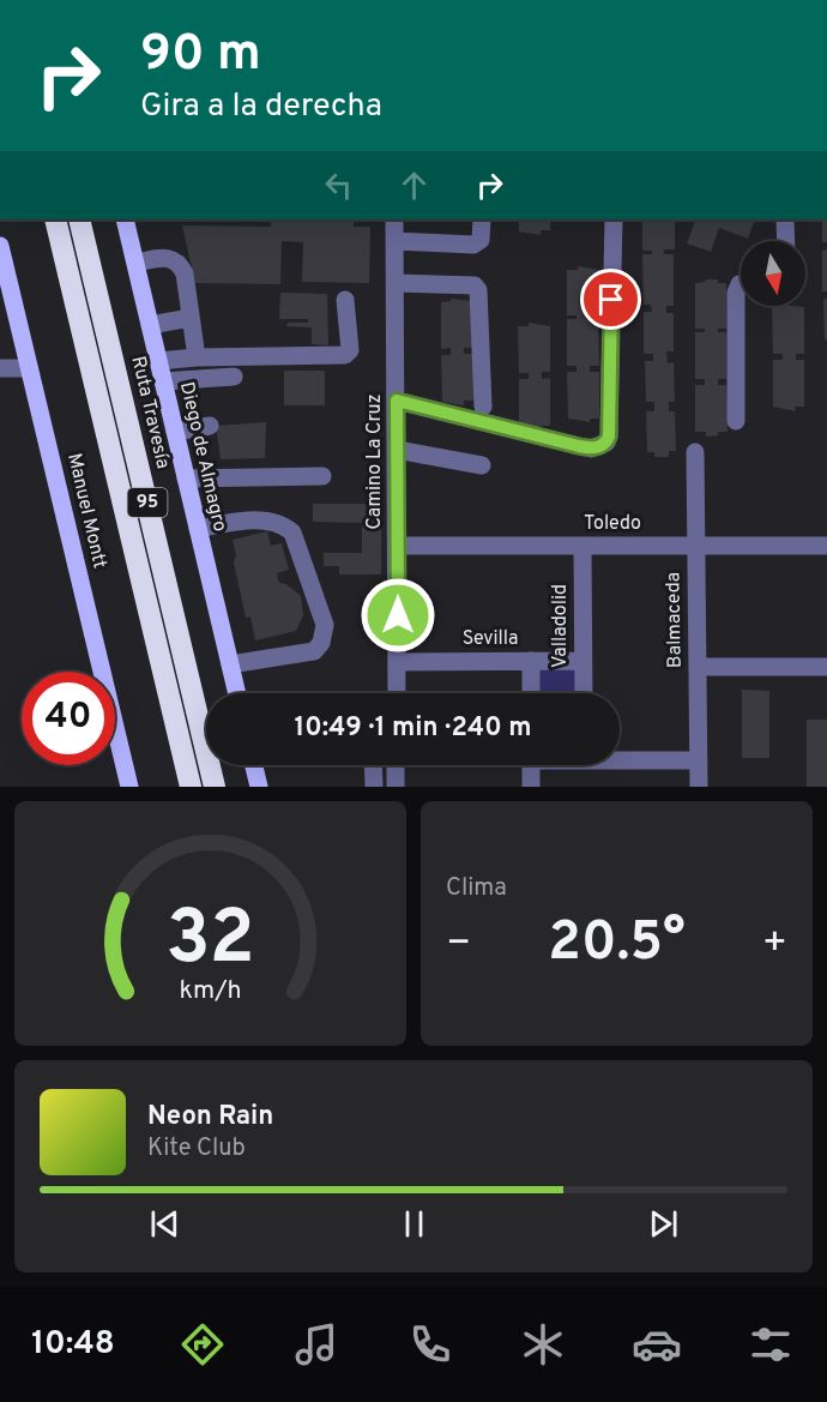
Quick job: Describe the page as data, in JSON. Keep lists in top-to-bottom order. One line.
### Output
{"streets":{"highway":["Ruta Travesía","95"],"main road":["Diego de Almagro","Manuel Montt"],"street":["Camino La Cruz","Toledo","Balmaceda","Valladolid","Sevilla"]},"crossings":[["Camino La Cruz","Toledo"],["Camino La Cruz","Sevilla"],["Toledo","Balmaceda"],["Toledo","Valladolid"],["Valladolid","Sevilla"]],"north":"bottom","page":{"turn":["90 m","Gira a la derecha"],"limit":"40","trip":"10:49 · 1 min · 240 m","tile":"Clima","heat":["−","20.5°","+"],"song":["Neon Rain","Kite Club"],"tabs":"10:48","gauge":["32","km/h"]}}
